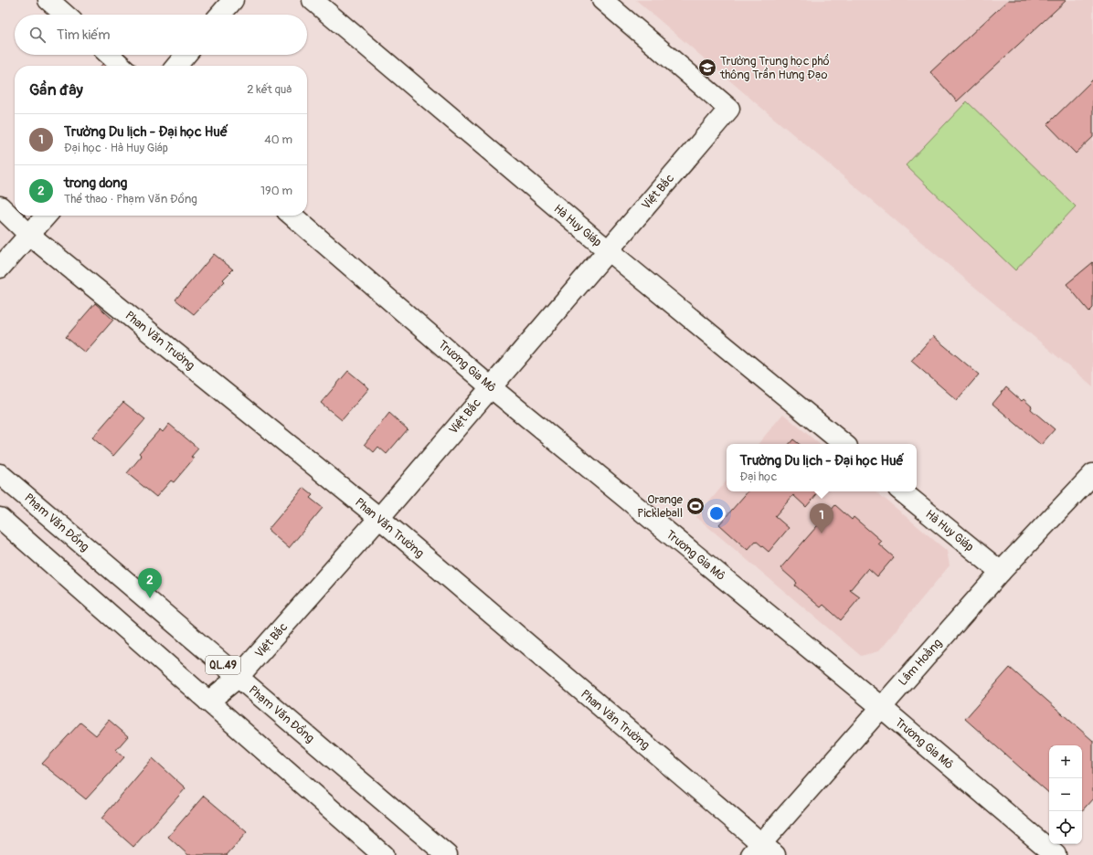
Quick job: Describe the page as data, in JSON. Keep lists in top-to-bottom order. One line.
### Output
{"streets":{"street":["Việt Bắc","Hà Huy Giáp","Phan Văn Trường","Trương Gia Mô","Phạm Văn Đồng","Lâm Hoằng","QL.49"]},"crossings":[["Việt Bắc","Hà Huy Giáp"],["Việt Bắc","Phan Văn Trường"],["Việt Bắc","Trương Gia Mô"],["Việt Bắc","Phạm Văn Đồng"],["Hà Huy Giáp","Lâm Hoằng"],["Phan Văn Trường","Lâm Hoằng"],["Trương Gia Mô","Lâm Hoằng"]],"places":{"school or university":["Trường Trung học phổ thông Trần Hưng Đạo"],"sports":["Orange Pickleball"]},"page":{"search":"Tìm kiếm","heading":["Gần đây","2 kết quả"],"list":[{"mark":"1","name":"Trường Du lịch - Đại học Huế","note":"Đại học · Hà Huy Giáp","value":"40 m"},{"mark":"2","name":"trong dong","note":"Thể thao · Phạm Văn Đồng","value":"190 m"}],"popup":["Trường Du lịch - Đại học Huế","Đại học"],"pins":["1","2"],"map_buttons":["+","−"]}}
